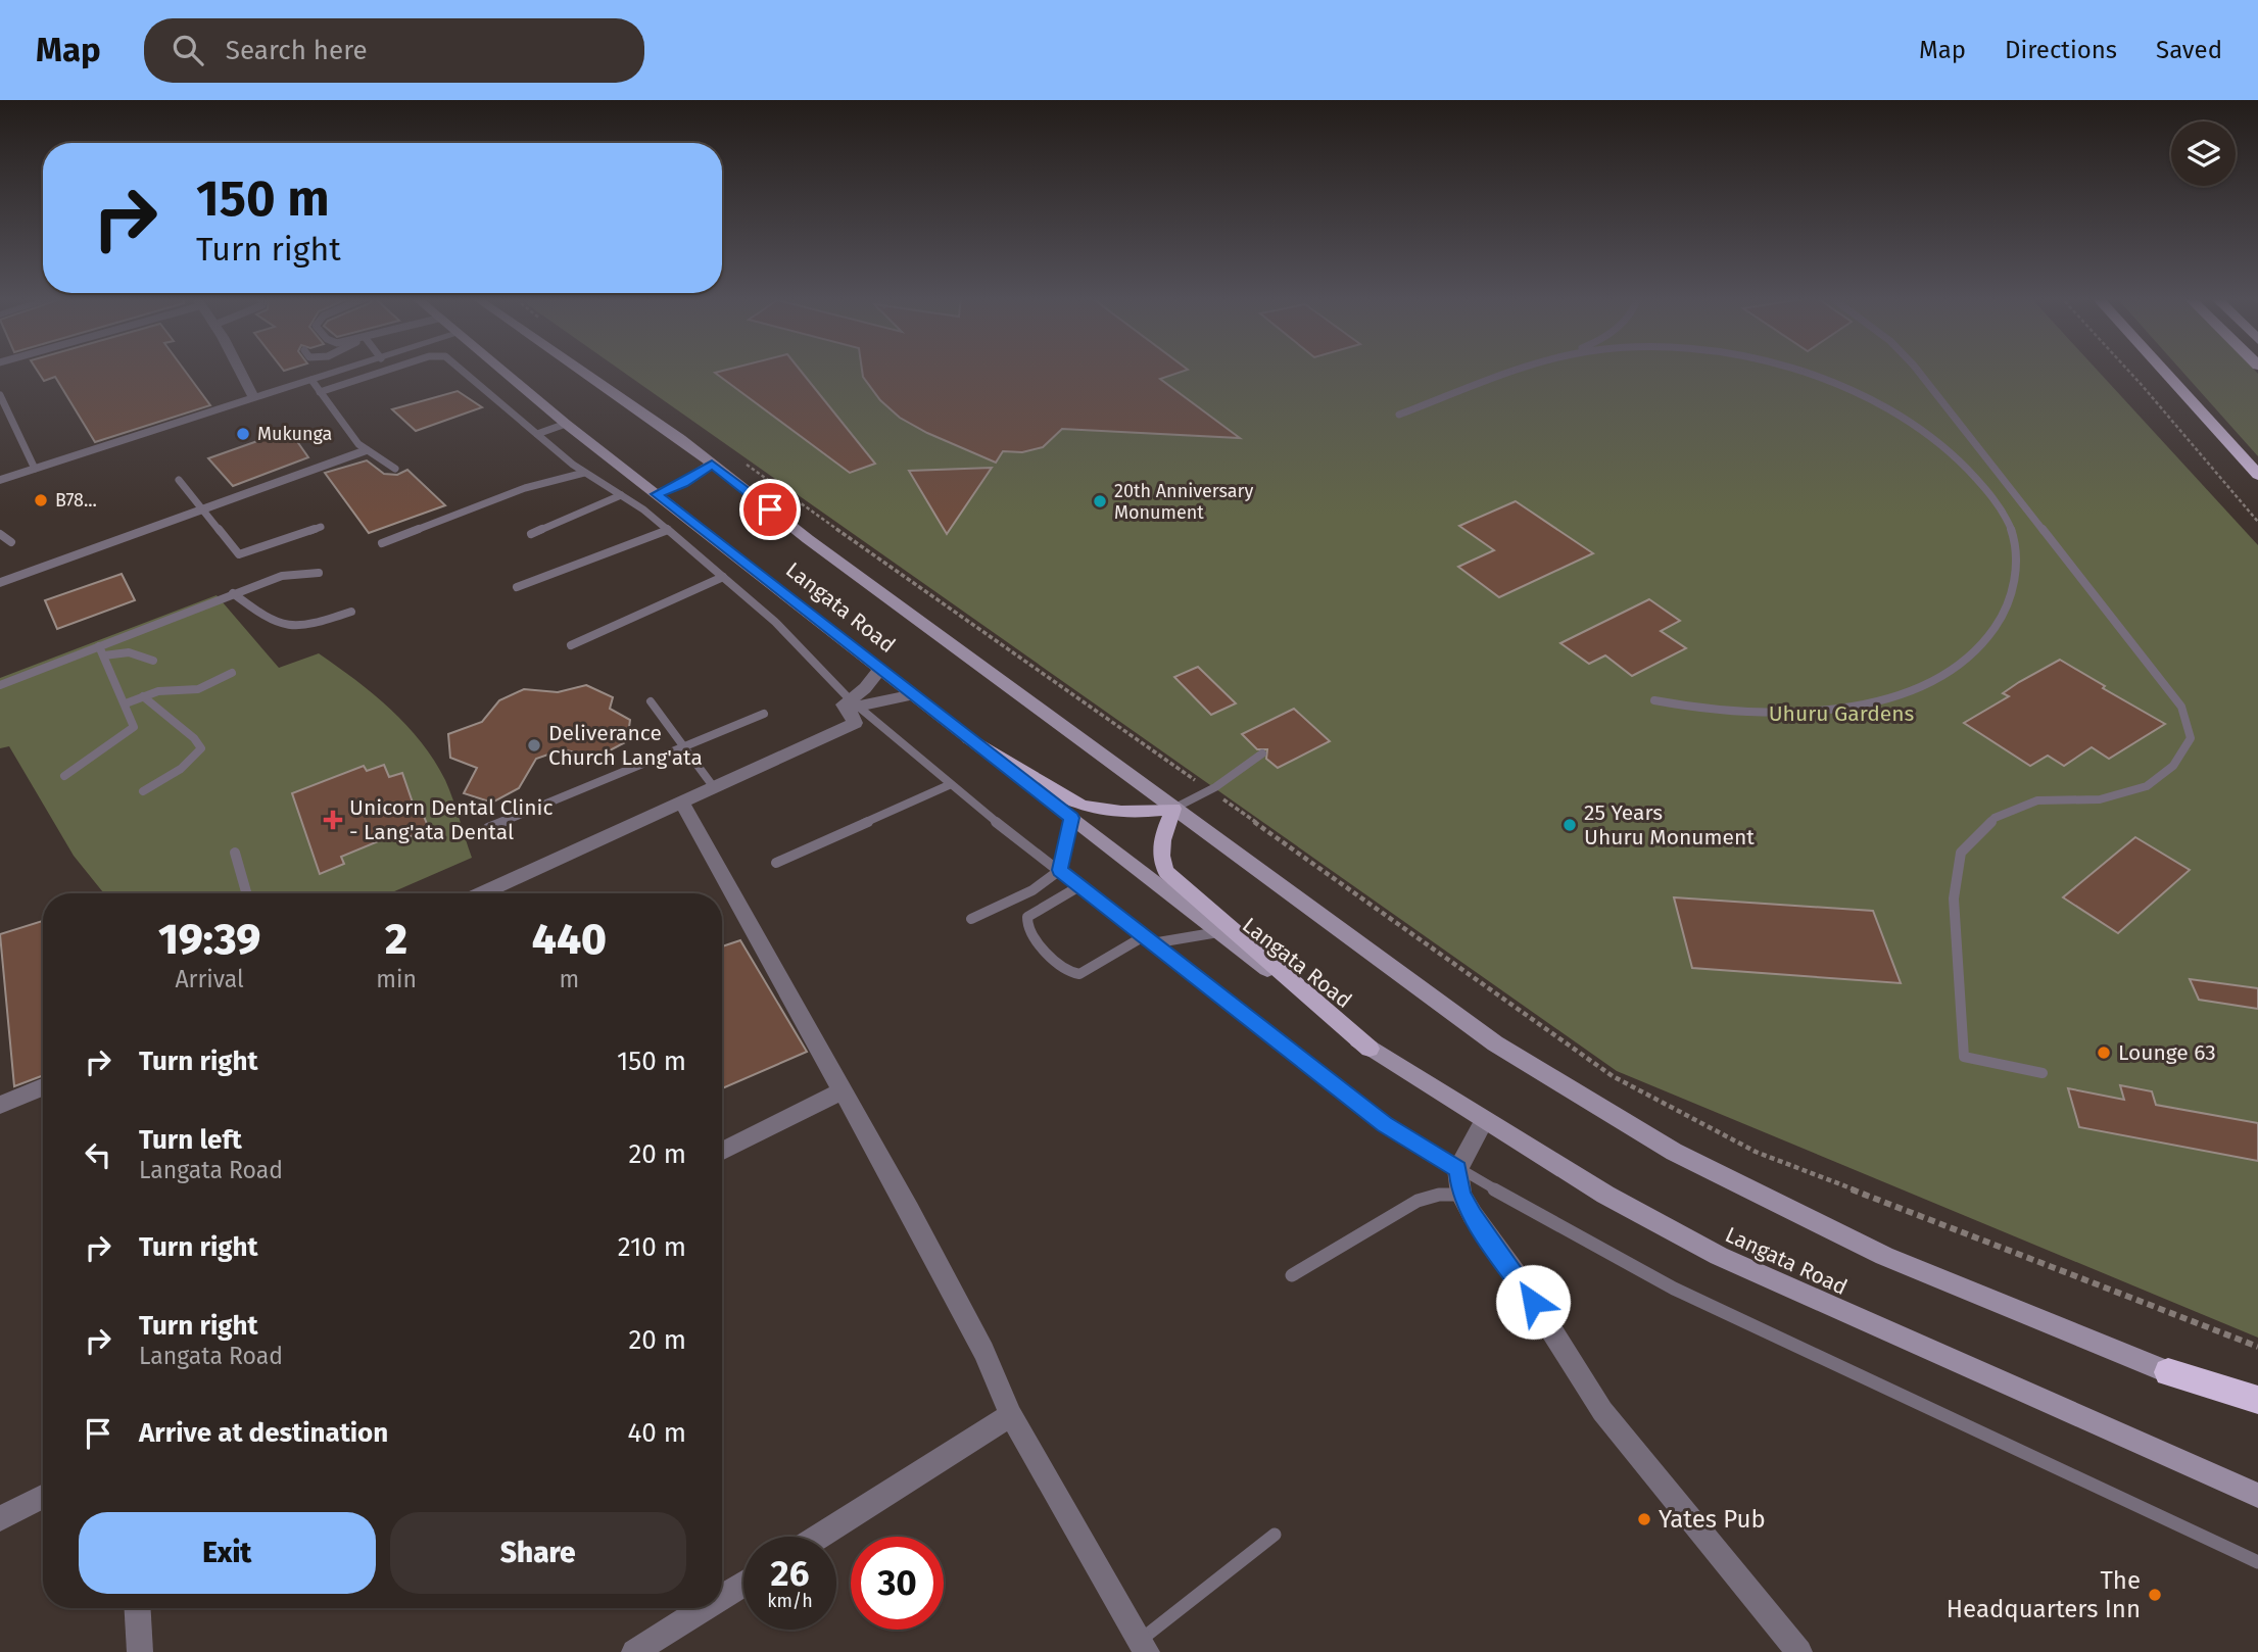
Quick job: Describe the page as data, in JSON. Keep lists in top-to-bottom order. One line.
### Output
{"streets":{"main road":["Langata Road"]},"parks":["Uhuru Gardens"],"places":{"other":["Mukunga","B78...","20th Anniversary Monument","Deliverance Church Lang'ata","25 Years Uhuru Monument","Lounge 63","Yates Pub","The Headquarters Inn"],"health":["Unicorn Dental Clinic - Lang'ata Dental"]},"page":{"header":"Map","search":"Search here","nav":["Map","Directions","Saved"],"turn":["150 m","Turn right"],"eta":["19:39","Arrival","2","min","440","m"],"list":[{"name":"Turn right","value":"150 m"},{"name":"Turn left","note":"Langata Road","value":"20 m"},{"name":"Turn right","value":"210 m"},{"name":"Turn right","note":"Langata Road","value":"20 m"},{"name":"Arrive at destination","value":"40 m"}],"buttons":["Exit","Share"],"speed":"26 km/h","limit":"30"}}
